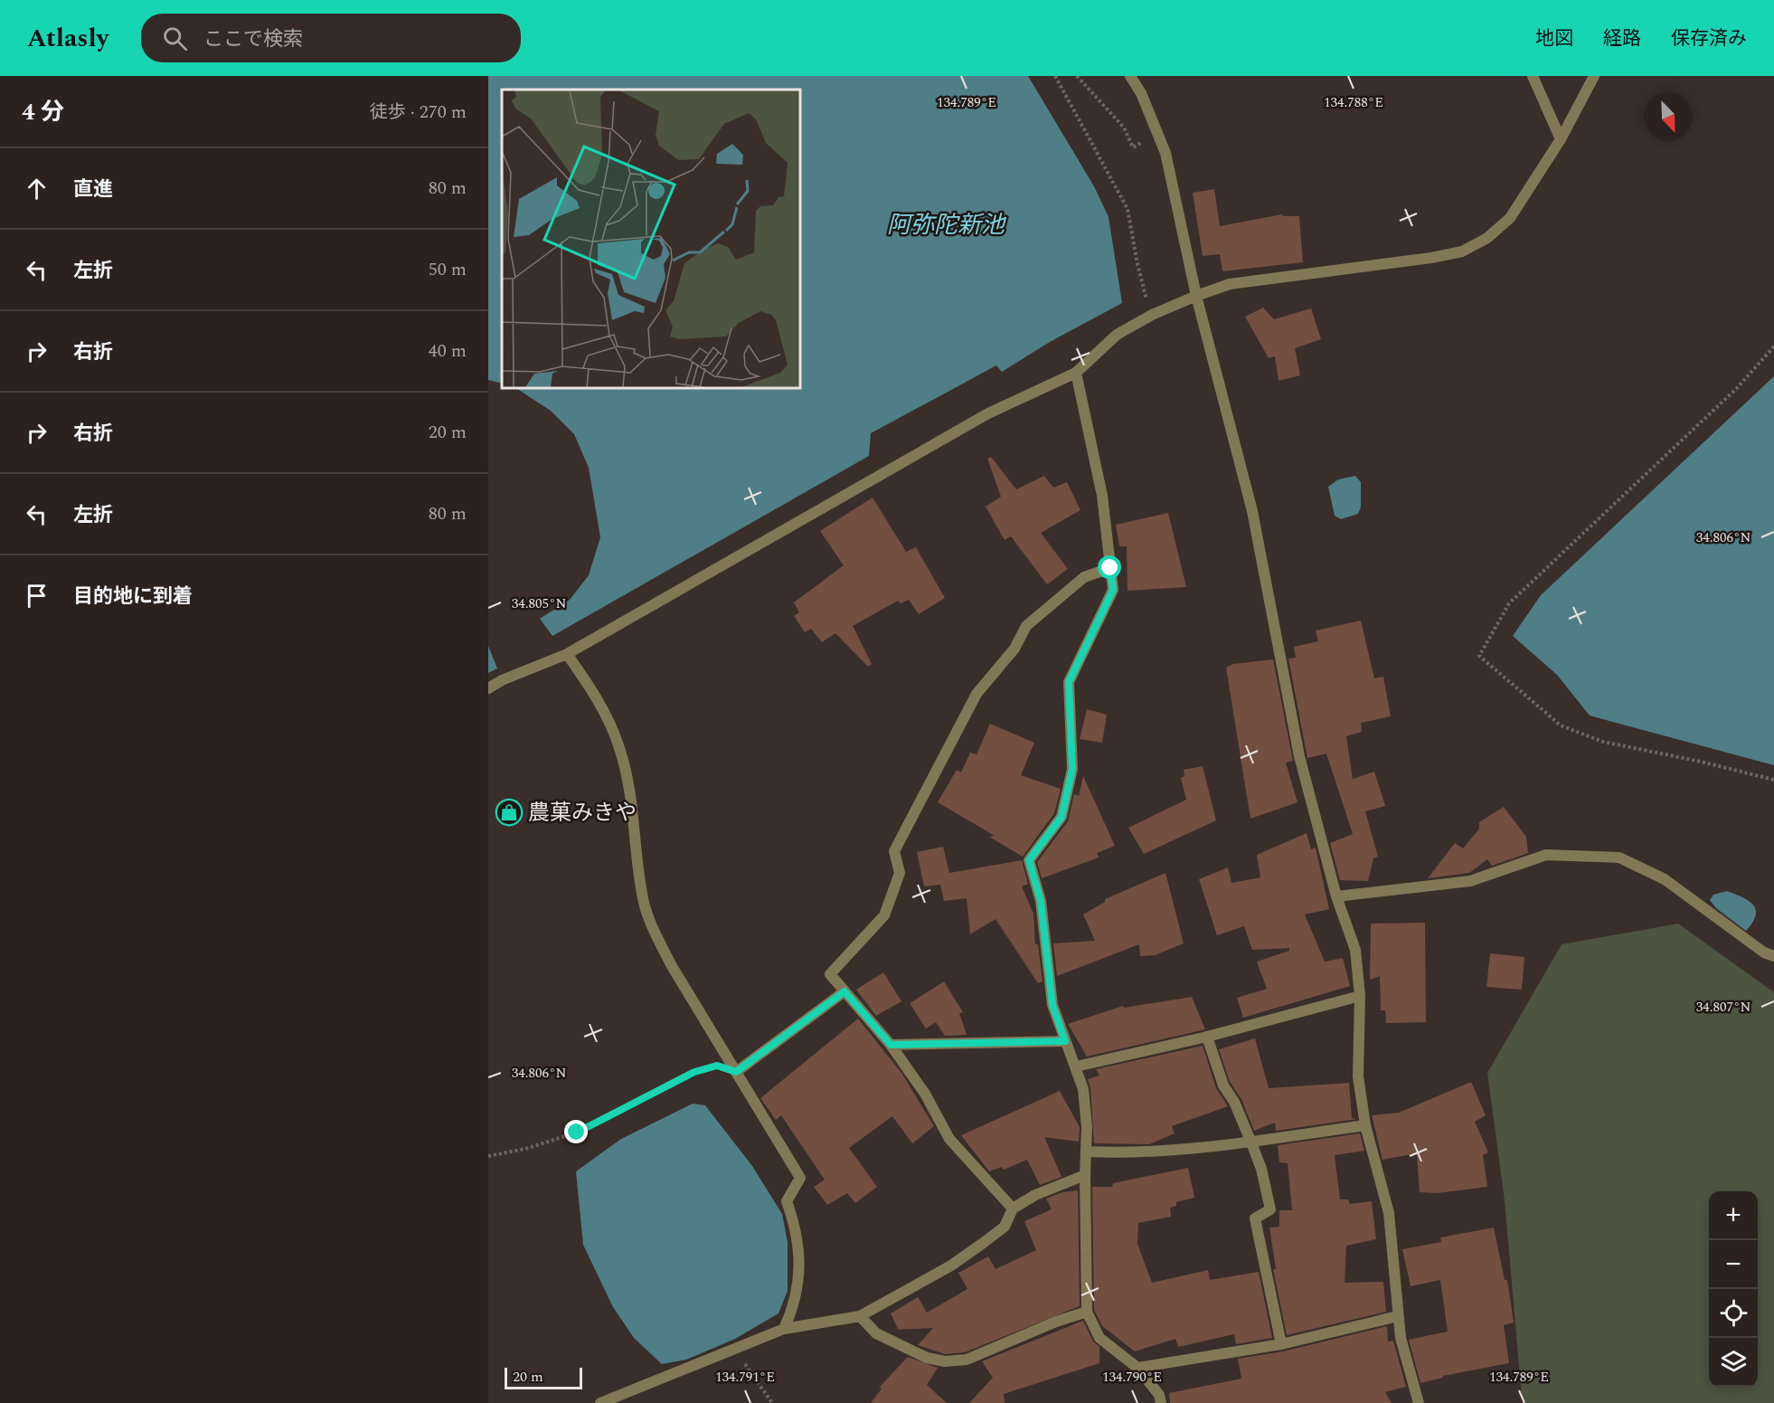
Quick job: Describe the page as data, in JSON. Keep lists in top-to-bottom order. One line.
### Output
{"water":["阿弥陀新池"],"places":{"shop":["農菓みきや"]},"scale_bar":"20 m","north":"bottom right","page":{"header":"Atlasly","search":"ここで検索","nav":["地図","経路","保存済み"],"heading":["4 分","徒歩 · 270 m"],"list":[["直進","80 m"],["左折","50 m"],["右折","40 m"],["右折","20 m"],["左折","80 m"],"目的地に到着"],"map_buttons":["+","−"],"scale":"20 m"},"coordinates":["134.789°E","134.788°E","34.806°N","34.805°N","34.807°N","134.791°E","134.790°E"]}
